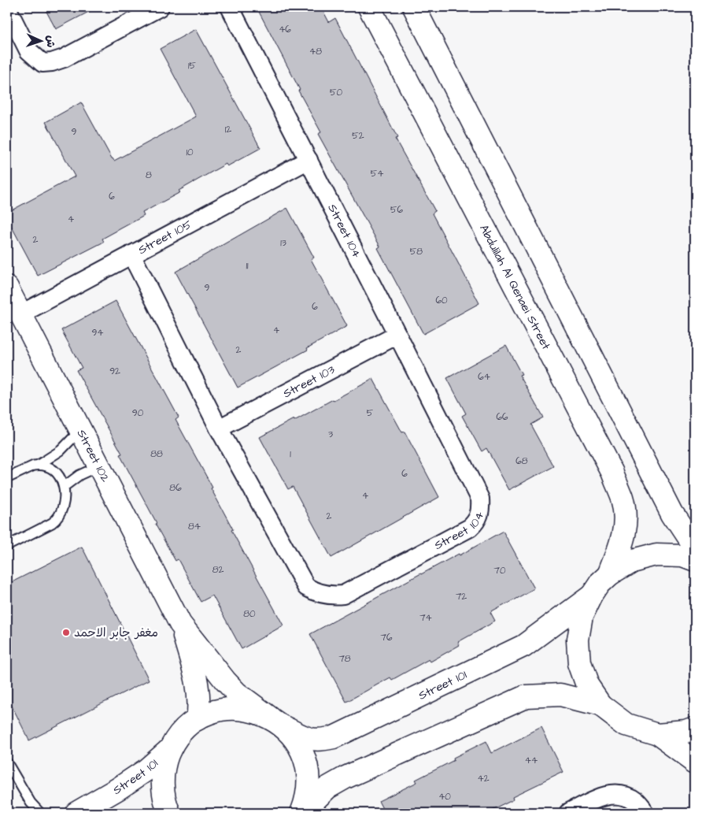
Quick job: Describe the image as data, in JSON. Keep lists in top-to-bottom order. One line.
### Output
{"streets":{"street":["Street 104","Street 105","Abdulilah Al Qenaei Street","Street 103","Street 102","Street 101"]},"crossings":[["Street 104","Street 105"],["Street 104","Street 103"],["Street 105","Street 102"],["Street 102","Street 101"]],"places":["مغفر جابر الاحمد"],"house_numbers":["46","48","15","50","12","9","52","10","54","8","6","56","4","2","13","58","11","9","60","6","4","94","2","92","64","90","5","66","3","88","1","68","6","86","4","2","84","82","70","72","80","74","76","78","44","42","40"],"north":"right"}
